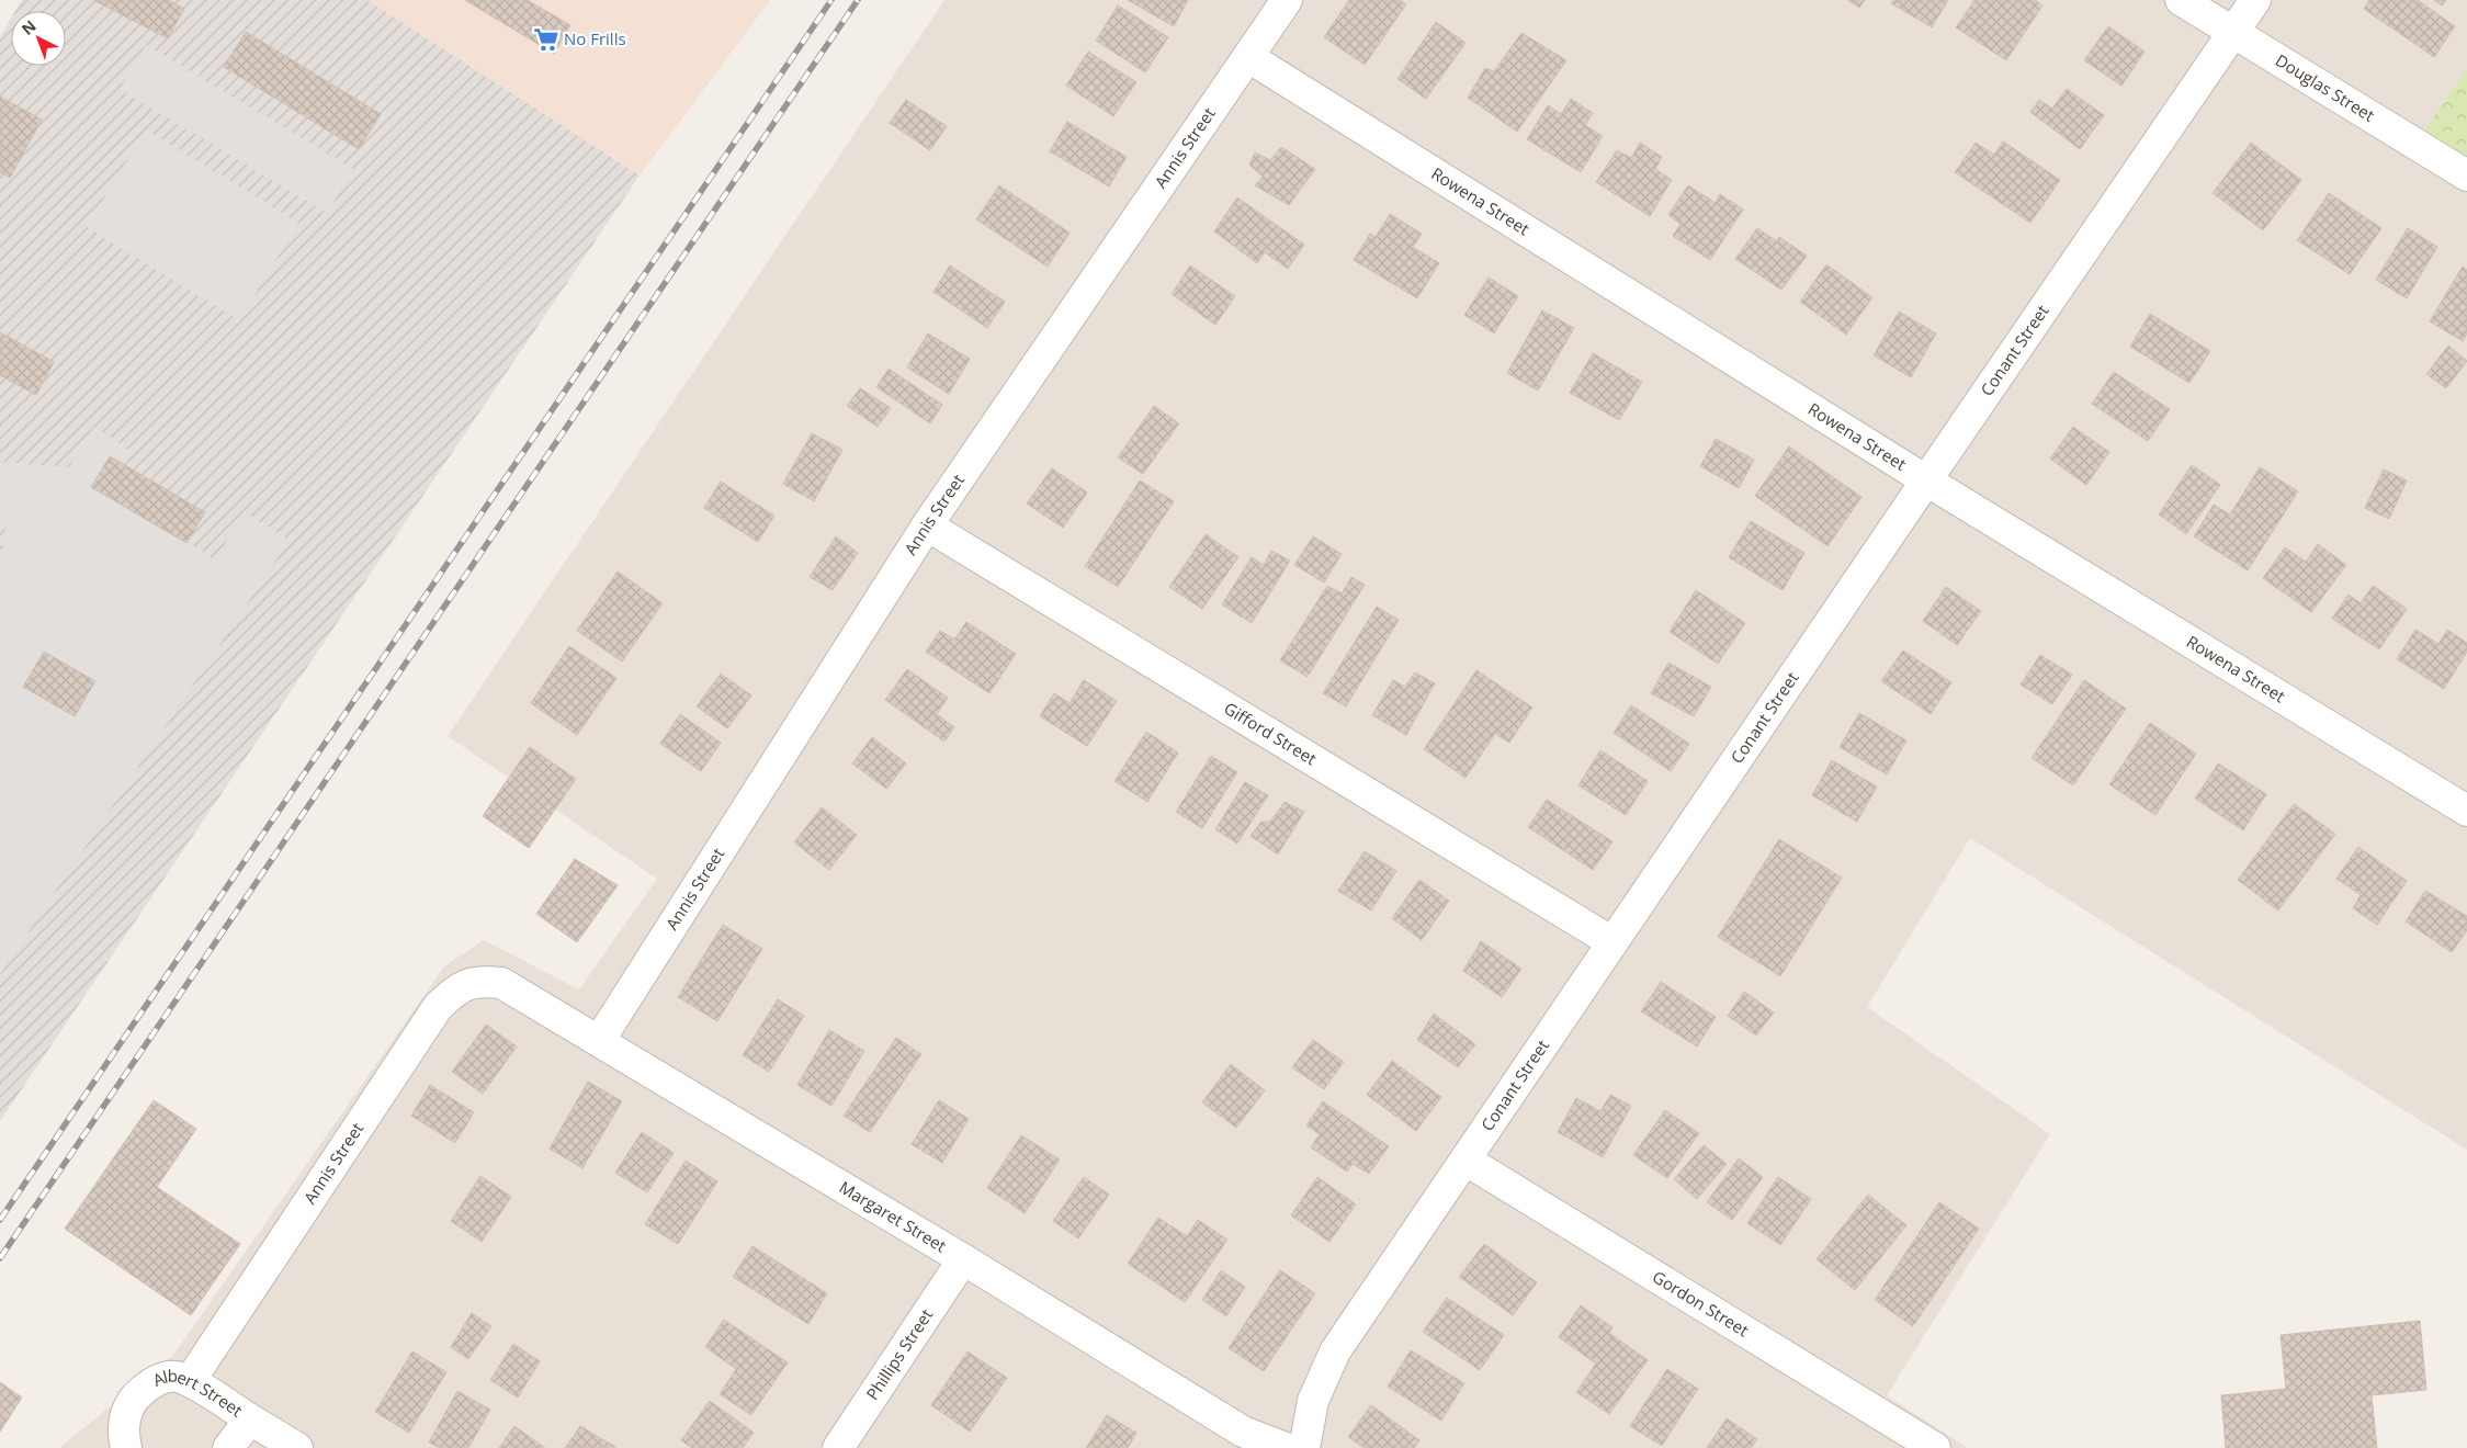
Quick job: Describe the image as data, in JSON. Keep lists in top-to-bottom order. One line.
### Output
{"streets":{"street":["Douglas Street","Annis Street","Rowena Street","Conant Street","Gifford Street","Margaret Street","Gordon Street","Phillips Street","Albert Street"]},"crossings":[["Douglas Street","Conant Street"],["Annis Street","Rowena Street"],["Annis Street","Gifford Street"],["Annis Street","Margaret Street"],["Annis Street","Albert Street"],["Rowena Street","Conant Street"],["Conant Street","Gifford Street"],["Conant Street","Gordon Street"],["Margaret Street","Phillips Street"]],"places":{"supermarket":["No Frills"]},"north":"top left"}
